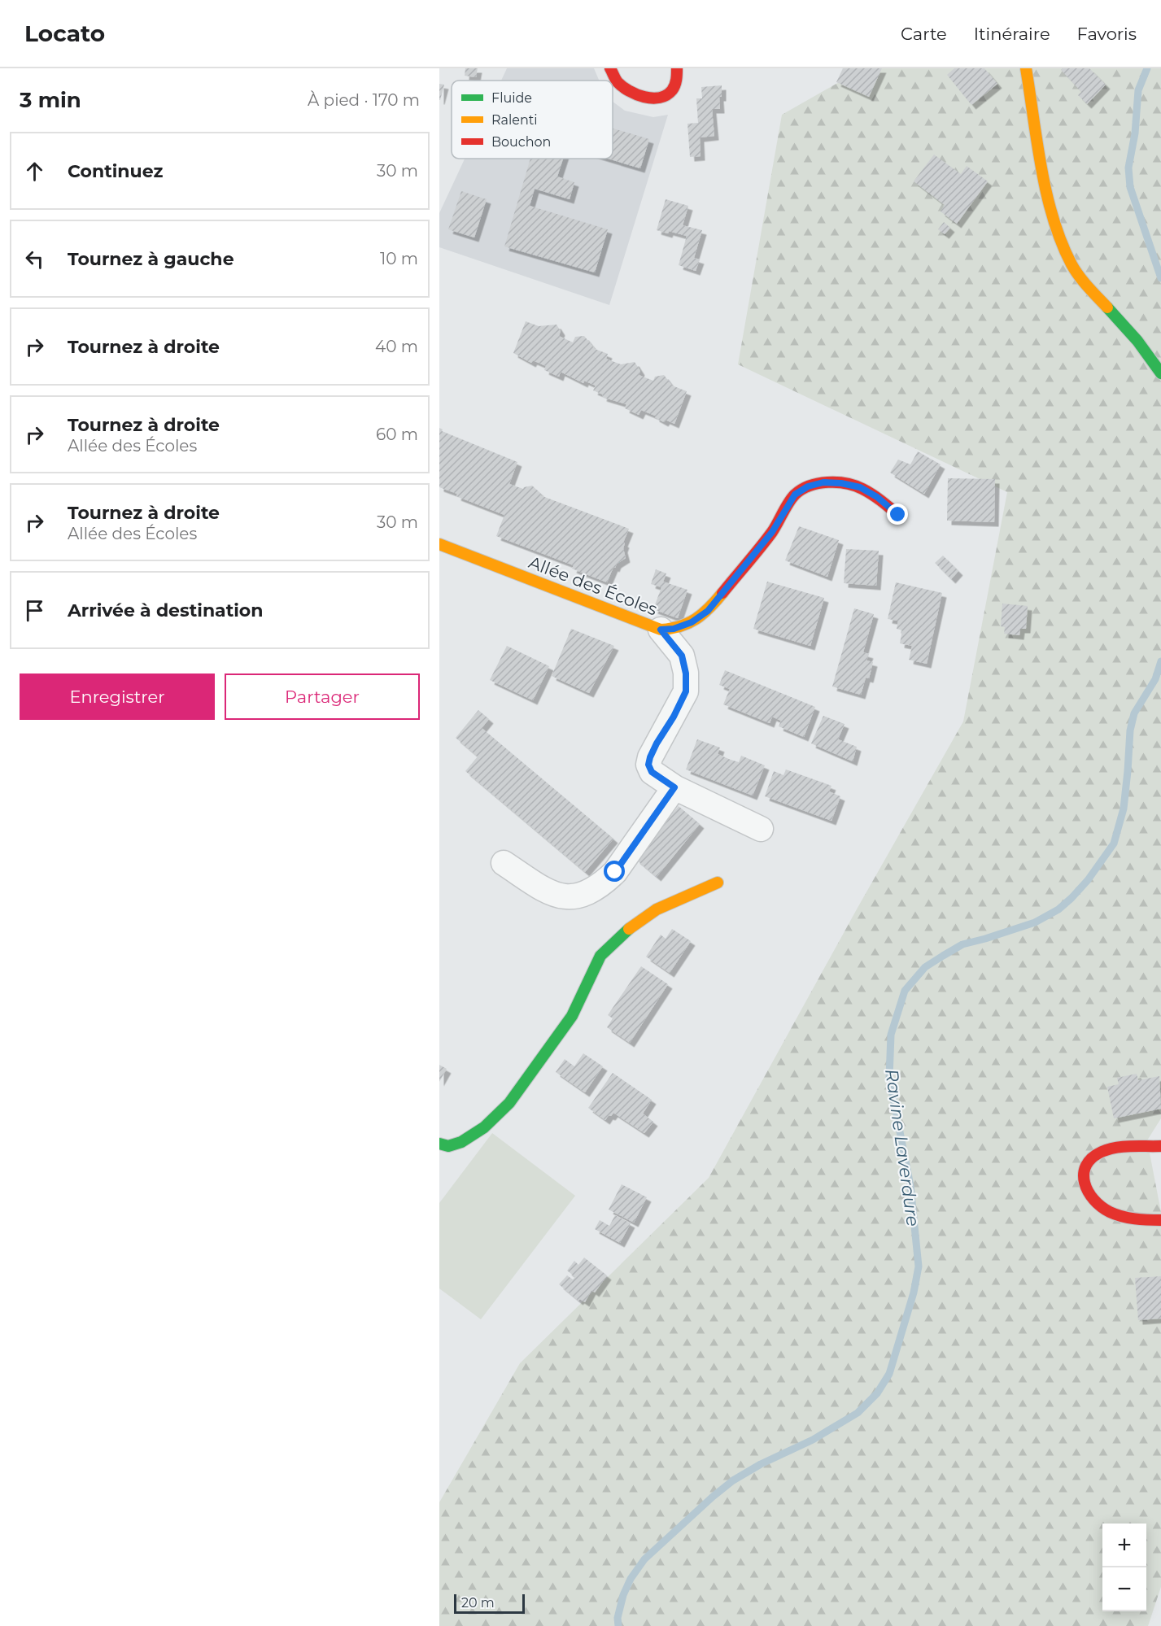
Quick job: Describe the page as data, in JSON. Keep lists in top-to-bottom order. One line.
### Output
{"streets":{"street":["Allée des Écoles"]},"water":["Ravine Laverdure"],"legend":["Fluide","Ralenti","Bouchon"],"scale_bar":"20 m","page":{"header":"Locato","nav":["Carte","Itinéraire","Favoris"],"heading":["3 min","À pied · 170 m"],"list":[["Continuez","30 m"],["Tournez à gauche","10 m"],["Tournez à droite","40 m"],["Tournez à droite","Allée des Écoles","60 m"],["Tournez à droite","Allée des Écoles","30 m"],"Arrivée à destination"],"buttons":["Enregistrer","Partager"],"map_buttons":["+","−"],"scale":"20 m"}}
